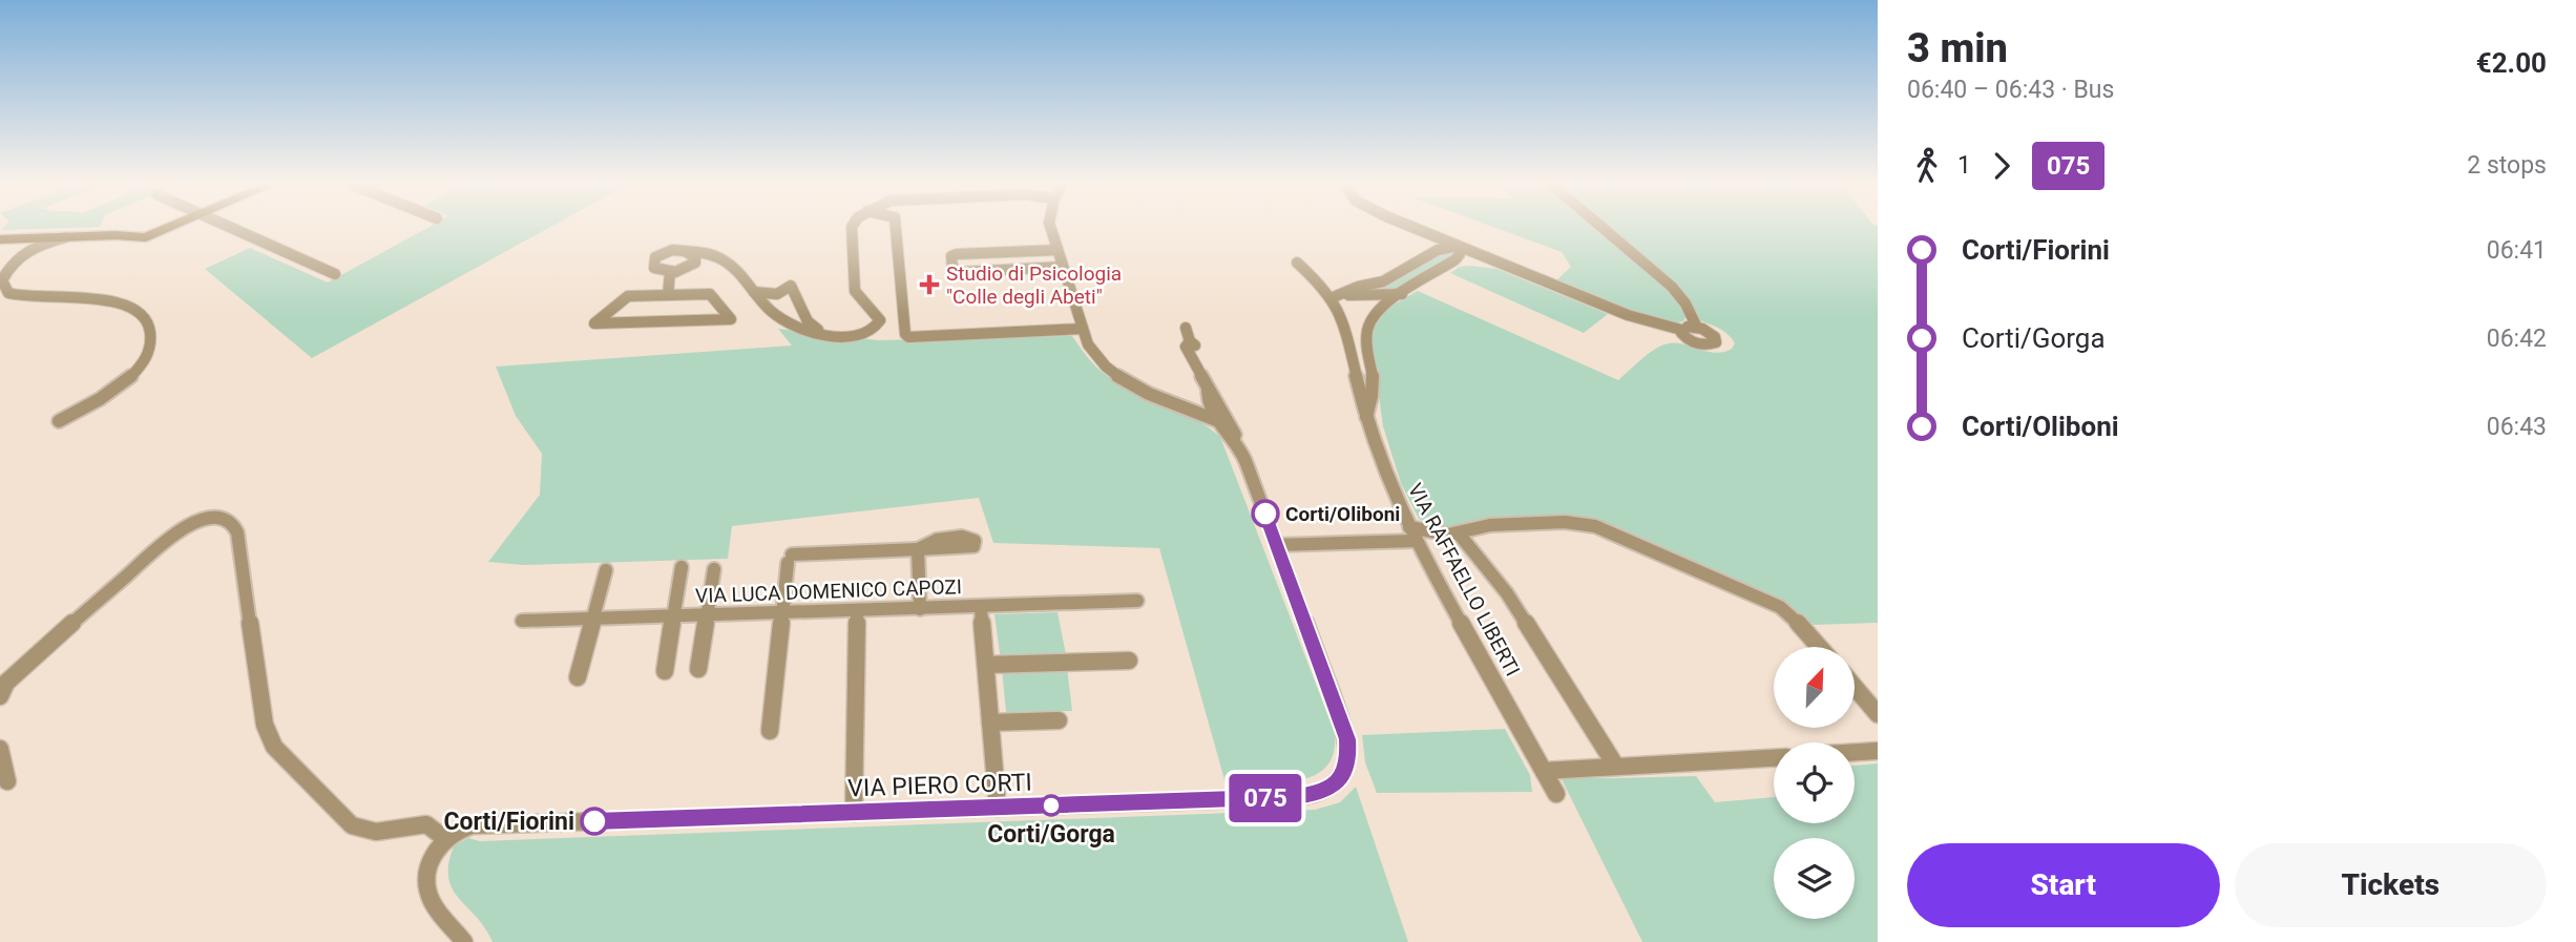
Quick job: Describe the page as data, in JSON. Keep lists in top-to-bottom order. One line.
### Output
{"streets":{"street":["VIA RAFFAELLO LIBERTI","VIA LUCA DOMENICO CAPOZI","VIA PIERO CORTI"]},"places":{"health":["Studio di Psicologia \"Colle degli Abeti\""],"other":["Corti/Oliboni","Corti/Gorga","Corti/Fiorini"]},"lines":["bus line 075"],"north":"top right","page":{"on_map":"075","heading":["3 min","06:40 – 06:43 · Bus","€2.00"],"legs":["1","075","2 stops"],"list":[{"name":"Corti/Fiorini","value":"06:41"},{"name":"Corti/Gorga","value":"06:42"},{"name":"Corti/Oliboni","value":"06:43"}],"buttons":["Start","Tickets"]}}
